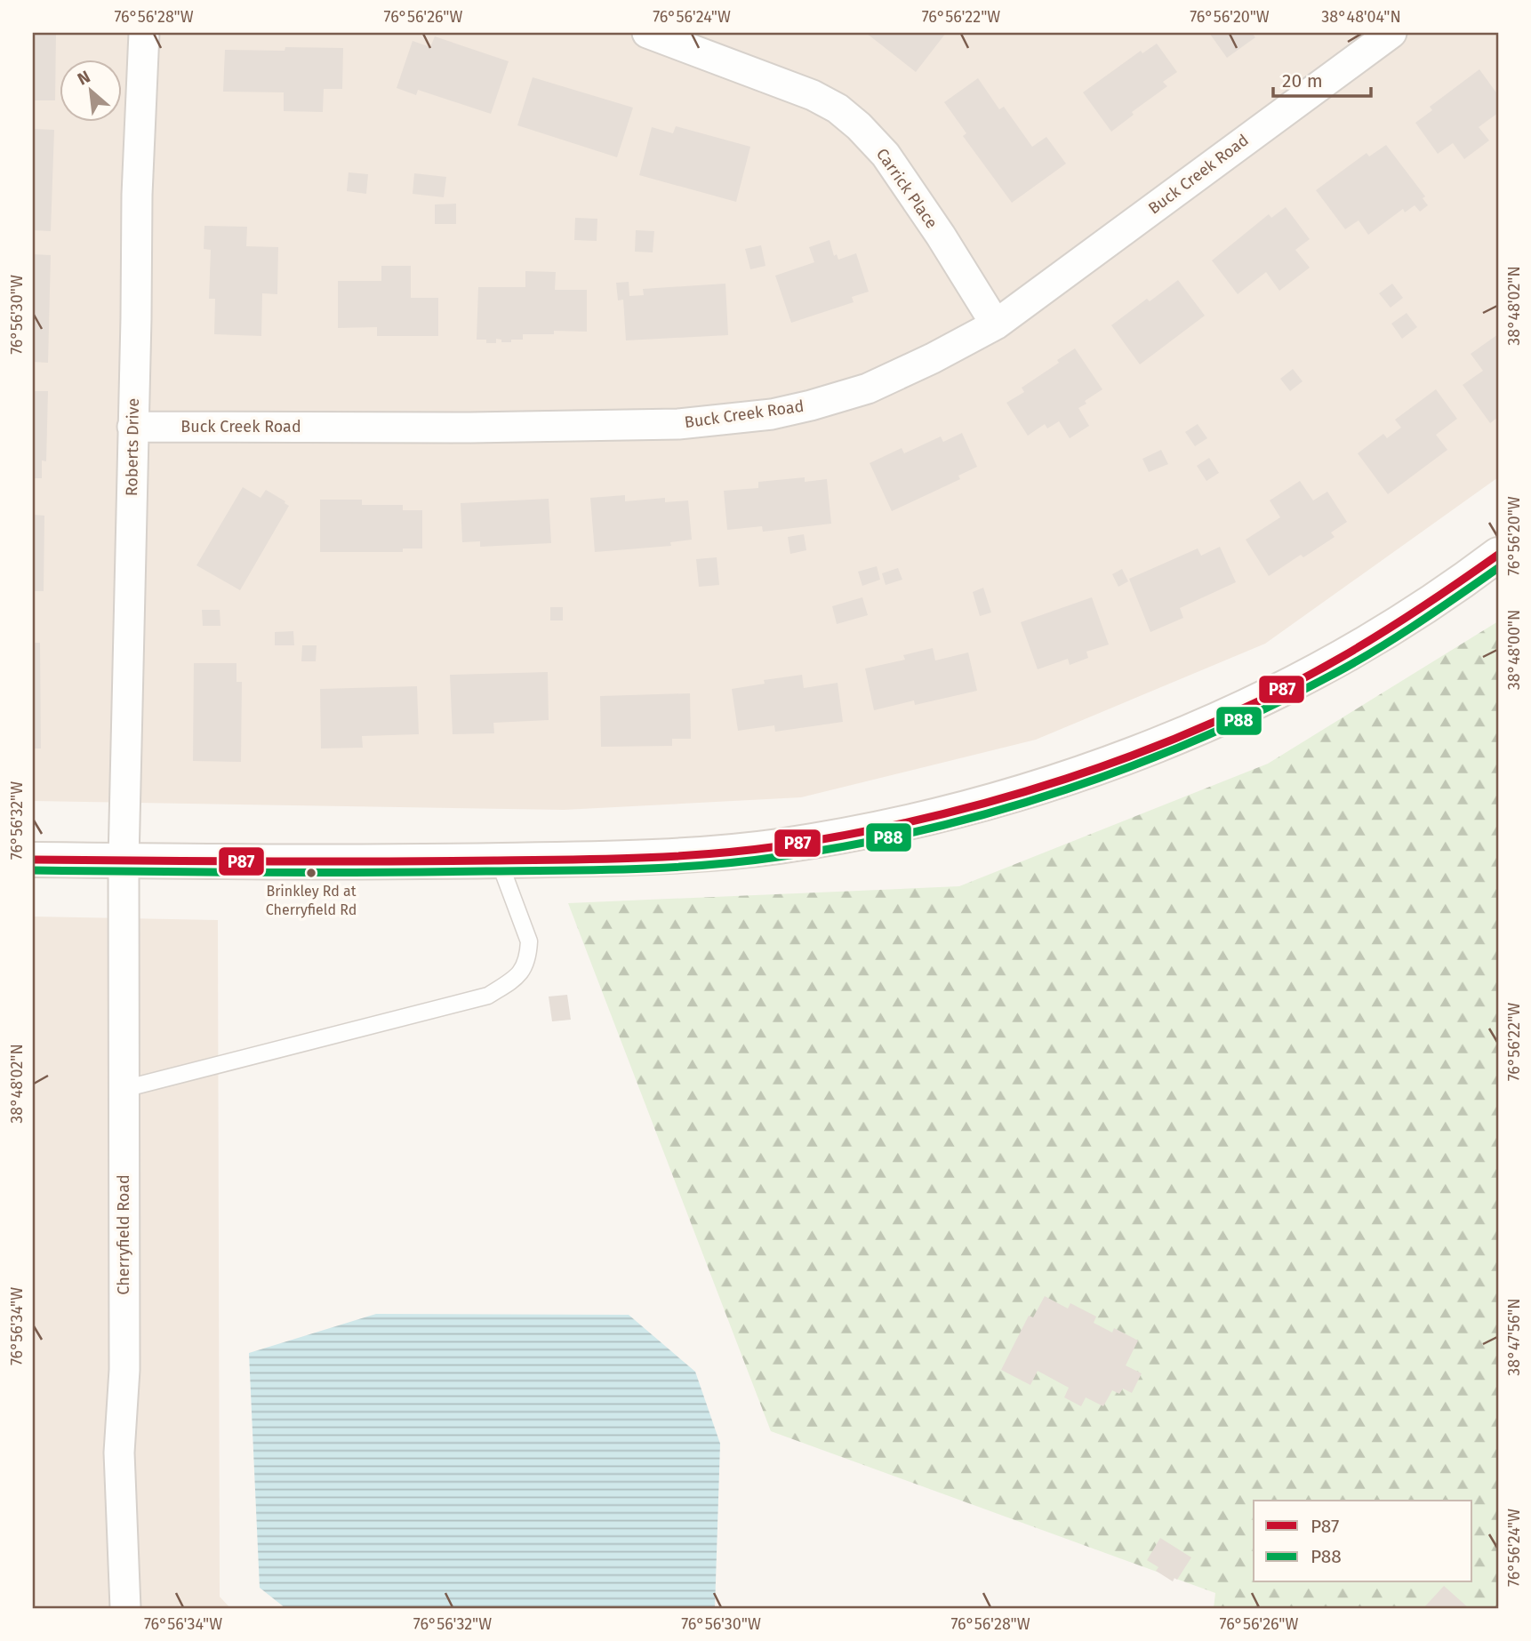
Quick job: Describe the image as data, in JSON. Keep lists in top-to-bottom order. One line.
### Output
{"streets":{"street":["Buck Creek Road","Carrick Place","Roberts Drive","Cherryfield Road"]},"crossings":[["Buck Creek Road","Carrick Place"],["Buck Creek Road","Roberts Drive"],["Roberts Drive","Cherryfield Road"]],"places":["Brinkley Rd at Cherryfield Rd"],"lines":["transit line P87","transit line P88"],"legend":["P87","P88"],"scale_bar":"20 m","north":"top left","coordinates":["76°56'28\"W","76°56'26\"W","76°56'24\"W","76°56'22\"W","76°56'20\"W","38°48'04\"N","38°48'02\"N","76°56'30\"W","38°48'00\"N","76°56'32\"W","76°56'34\"W","38°47'56\"N"]}
